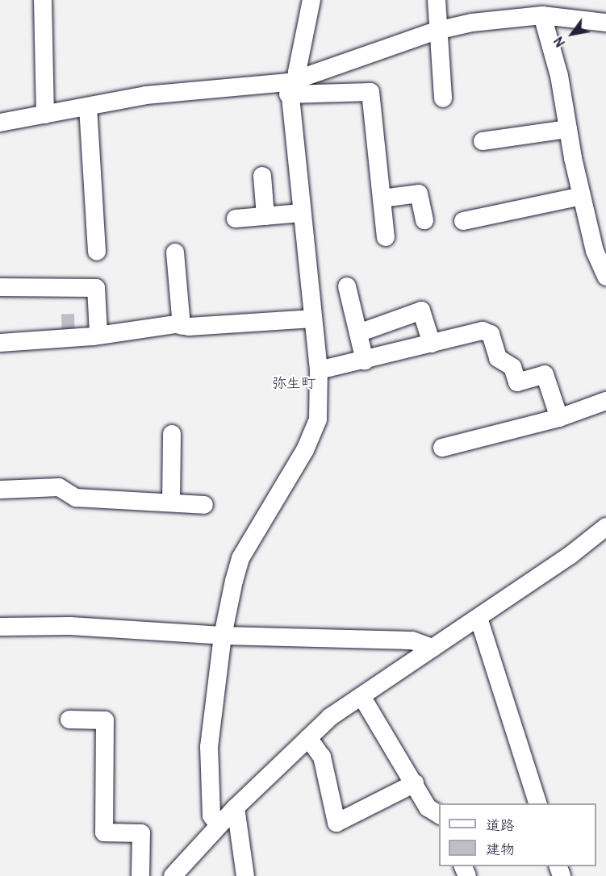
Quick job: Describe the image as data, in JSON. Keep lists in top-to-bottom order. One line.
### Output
{"districts":["弥生町"],"legend":["道路","建物"],"north":"bottom left"}
